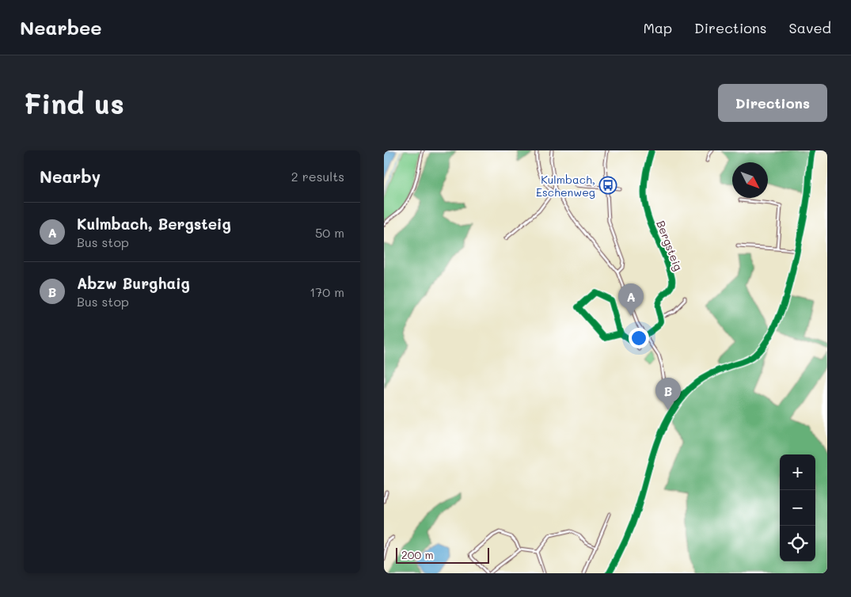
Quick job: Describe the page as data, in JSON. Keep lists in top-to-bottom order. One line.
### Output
{"streets":{"street":["Bergsteig"]},"places":{"bus stop":["Kulmbach, Eschenweg"]},"scale_bar":"200 m","north":"bottom right","page":{"header":"Nearbee","nav":["Map","Directions","Saved"],"buttons":"Directions","title":"Find us","heading":["Nearby","2 results"],"list":[{"mark":"A","name":"Kulmbach, Bergsteig","note":"Bus stop","value":"50 m"},{"mark":"B","name":"Abzw Burghaig","note":"Bus stop","value":"170 m"}],"pins":["A","B"],"map_buttons":["+","−"],"scale":"200 m"}}
